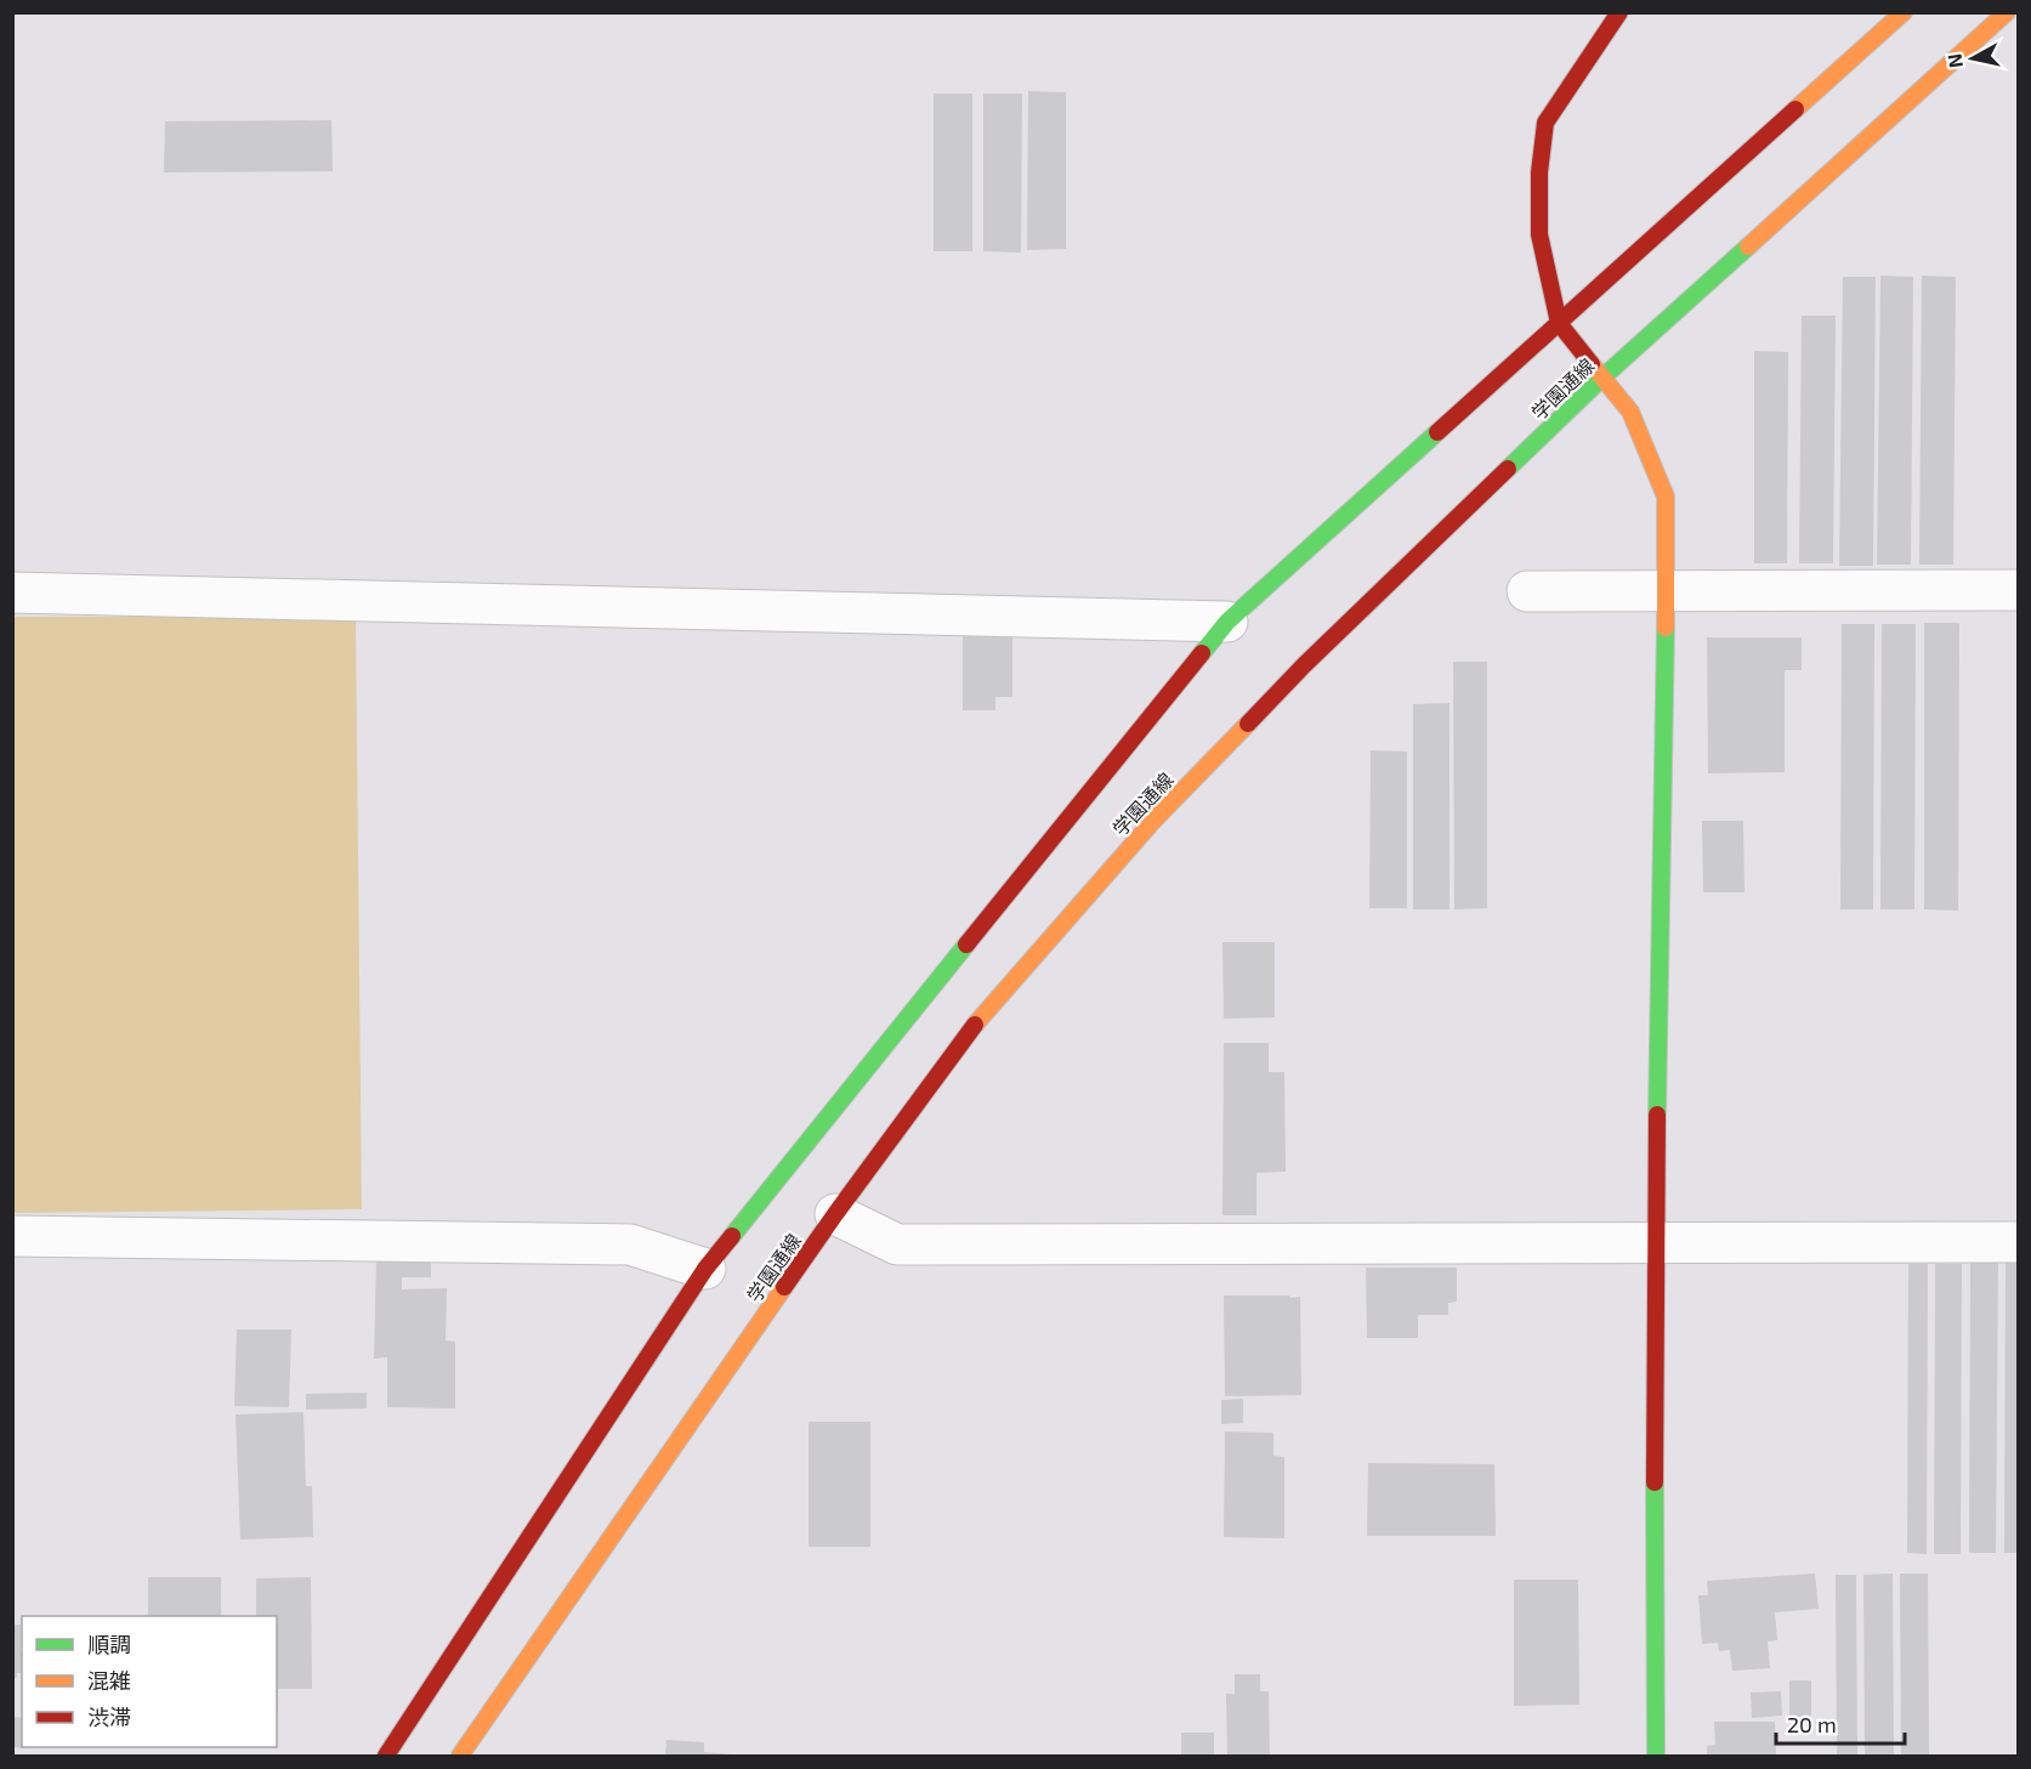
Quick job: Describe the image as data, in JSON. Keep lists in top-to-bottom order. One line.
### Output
{"streets":{"street":["学園通線"]},"legend":["順調","混雑","渋滞"],"scale_bar":"20 m","north":"left"}
